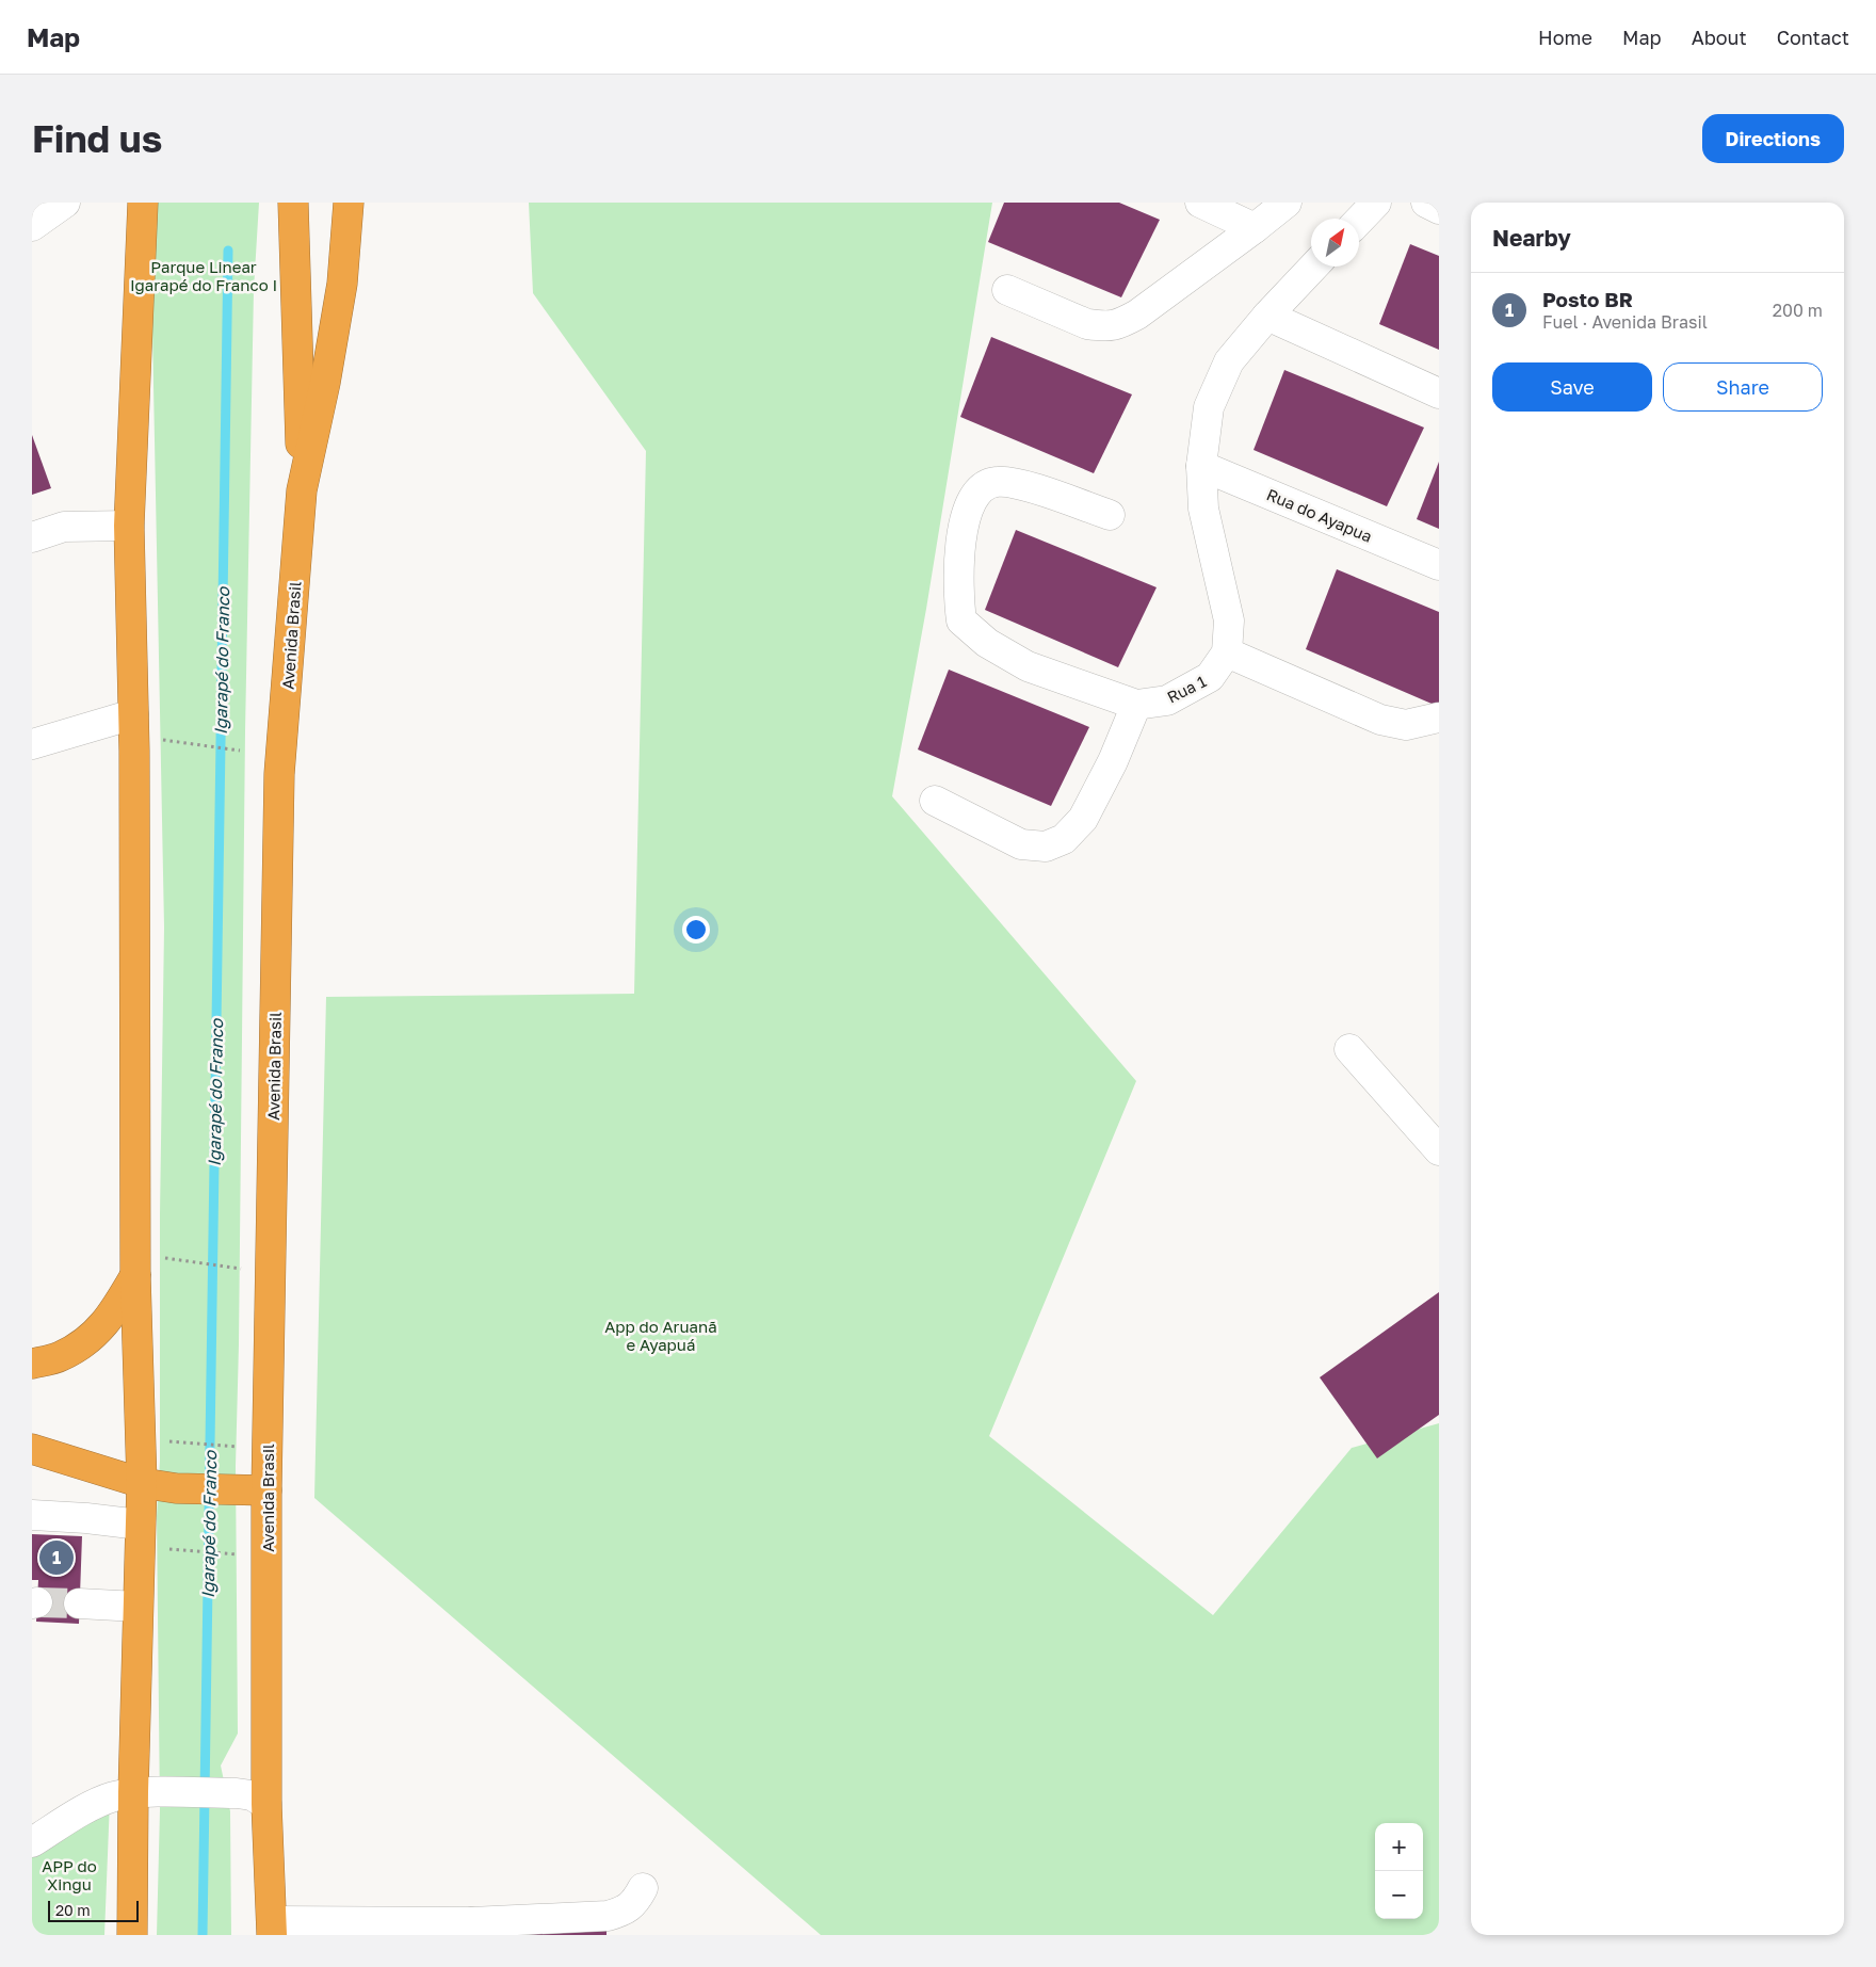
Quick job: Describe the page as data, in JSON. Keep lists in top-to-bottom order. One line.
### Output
{"streets":{"highway":["Avenida Brasil"],"street":["Rua do Ayapua","Rua 1"]},"water":["Igarapé do Franco"],"parks":["Parque Linear Igarapé do Franco I","App do Aruanã e Ayapuá","APP do Xingu"],"scale_bar":"20 m","north":"top right","page":{"header":"Map","nav":["Home","Map","About","Contact"],"buttons":["Directions",["Save","Share"]],"title":"Find us","heading":"Nearby","list":[{"mark":"1","name":"Posto BR","note":"Fuel · Avenida Brasil","value":"200 m"}],"pins":"1","map_buttons":["+","−"],"scale":"20 m"}}
